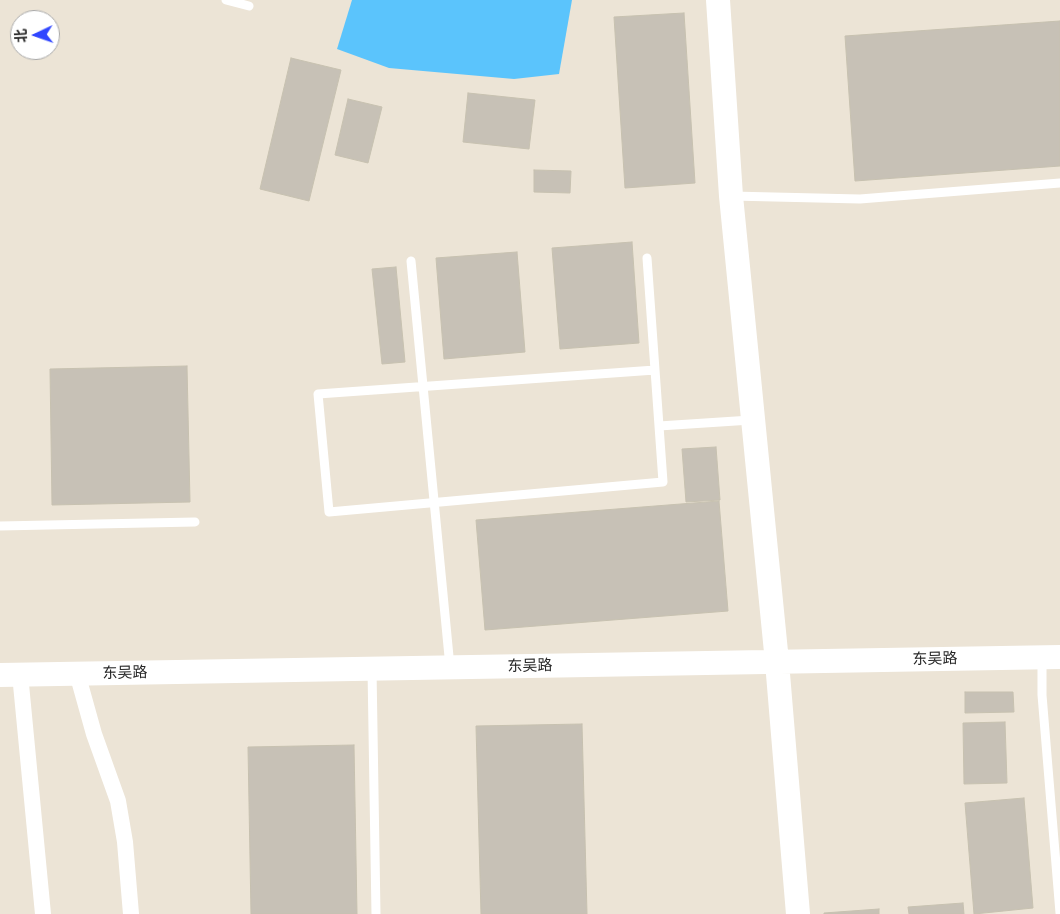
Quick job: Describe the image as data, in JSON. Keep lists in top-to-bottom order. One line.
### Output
{"streets":{"street":["东吴路"]},"north":"left"}
